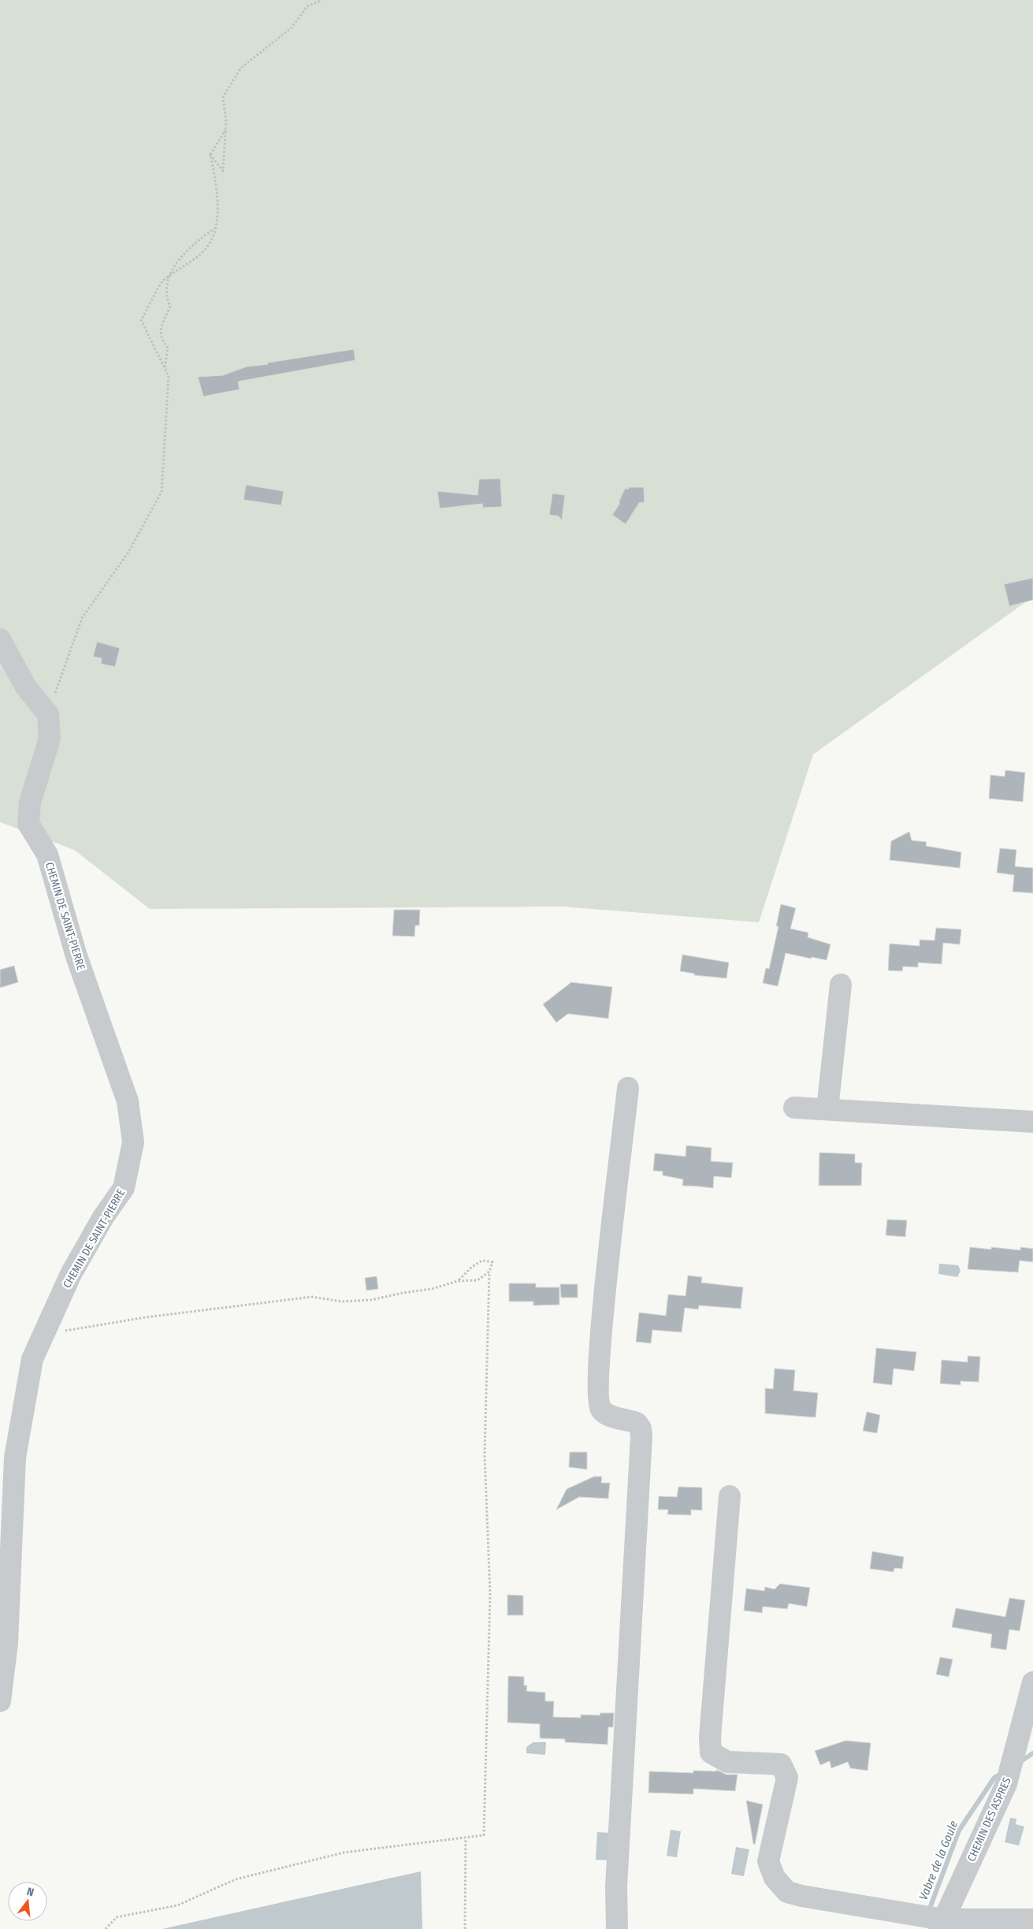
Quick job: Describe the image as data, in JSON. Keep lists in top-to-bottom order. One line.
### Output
{"streets":{"street":["CHEMIN DE SAINT-PIERRE","CHEMIN DES ASPRES"]},"water":["Vabre de la Goule"],"north":"top"}
